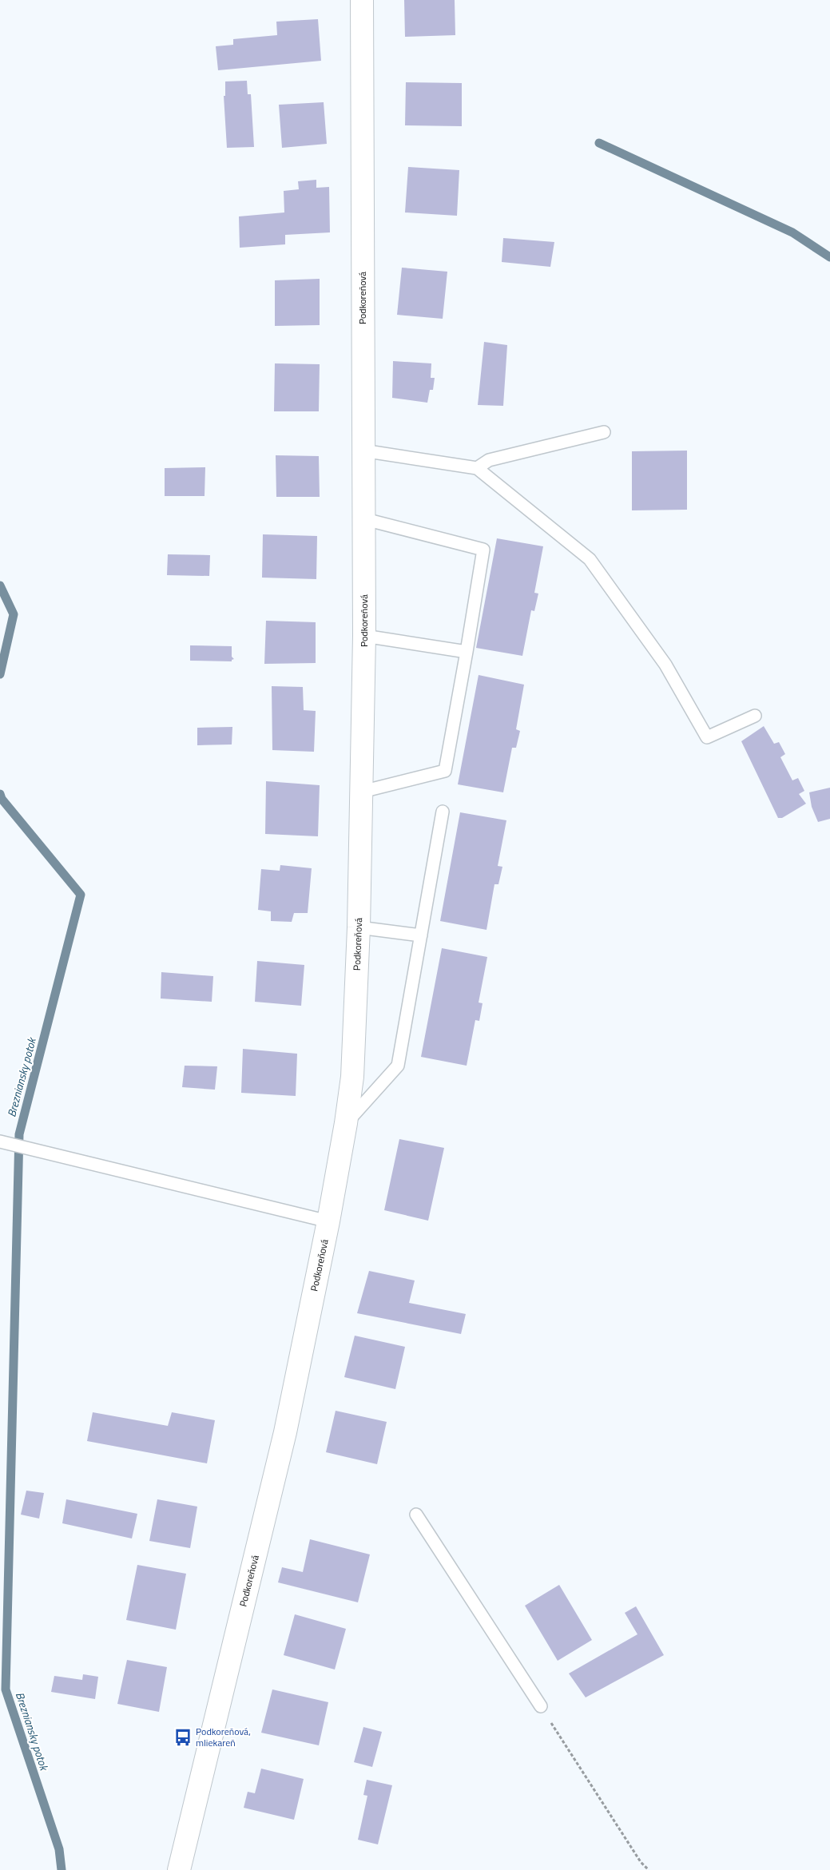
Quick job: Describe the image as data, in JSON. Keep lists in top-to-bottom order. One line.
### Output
{"streets":{"street":["Podkoreňová"]},"water":["Brezniansky potok"],"places":{"bus stop":["Podkoreňová, mliekareň"]}}
